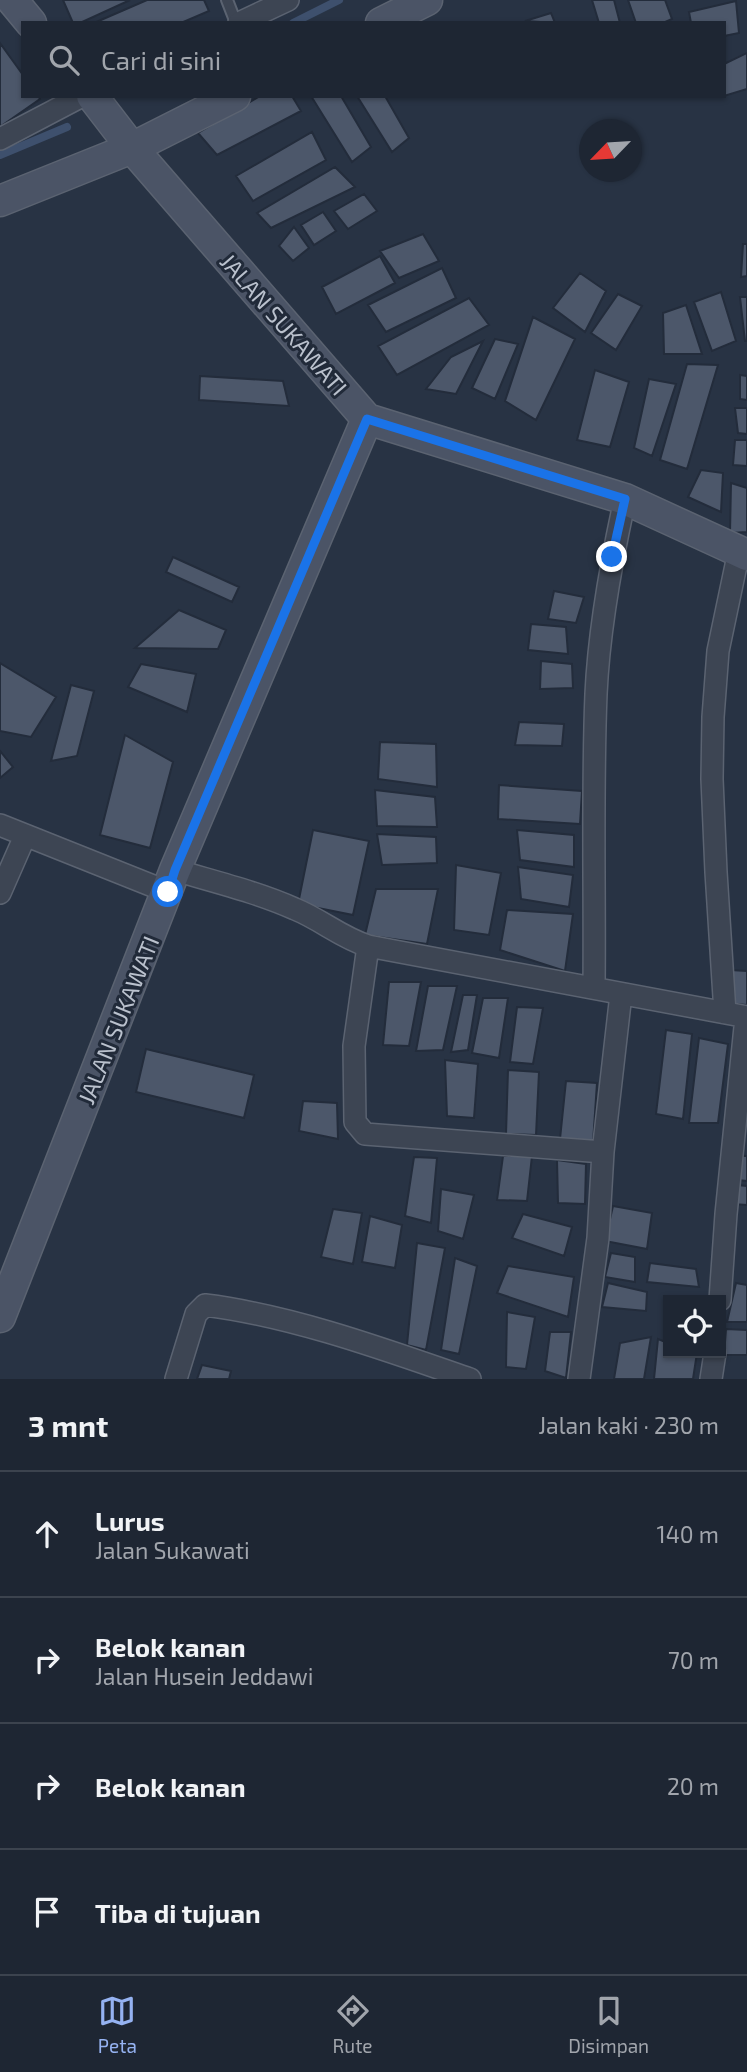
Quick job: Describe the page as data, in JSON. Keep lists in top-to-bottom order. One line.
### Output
{"streets":{"street":["JALAN SUKAWATI"]},"north":"bottom left","page":{"search":"Cari di sini","heading":["3 mnt","Jalan kaki · 230 m"],"list":[["Lurus","Jalan Sukawati","140 m"],["Belok kanan","Jalan Husein Jeddawi","70 m"],["Belok kanan","20 m"],"Tiba di tujuan"],"nav":["Peta","Rute","Disimpan"]}}
